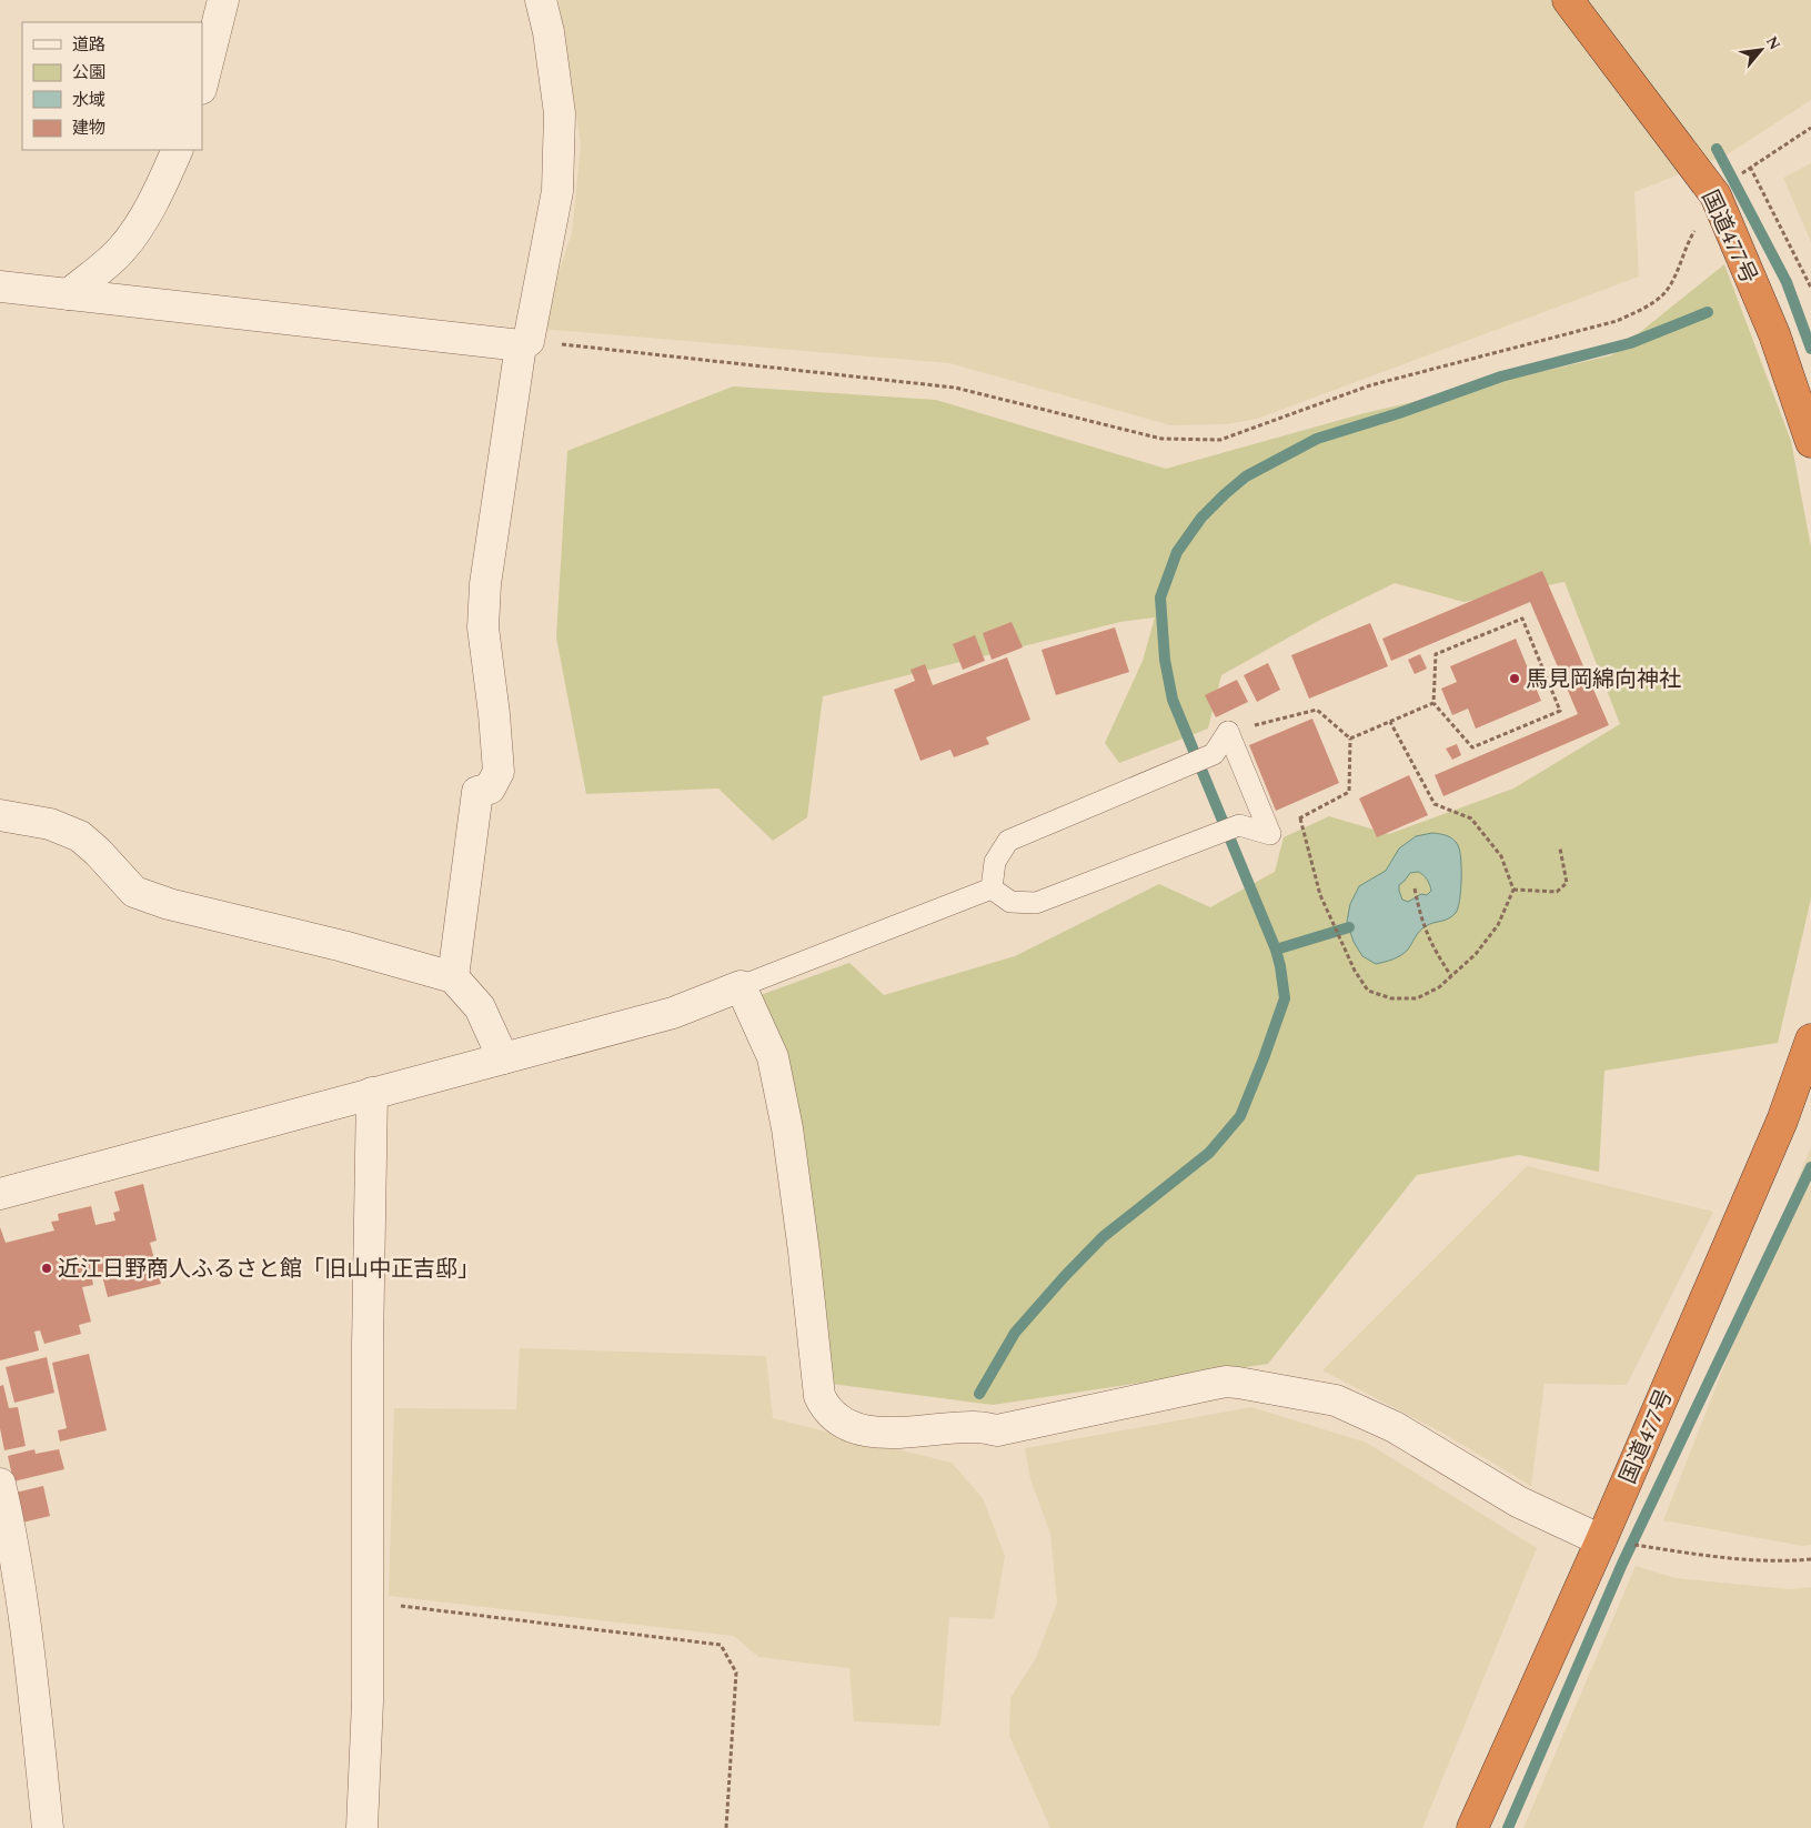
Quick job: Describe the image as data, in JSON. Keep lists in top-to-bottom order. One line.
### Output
{"streets":{"highway":["国道477号"]},"places":["馬見岡綿向神社","近江日野商人ふるさと館「旧山中正吉邸」"],"legend":["道路","公園","水域","建物"],"north":"top right"}
